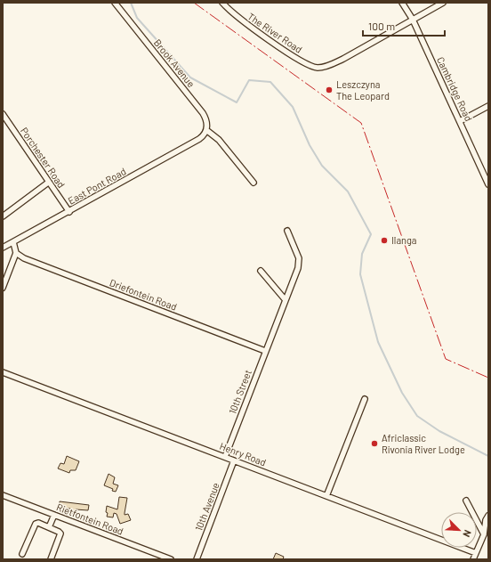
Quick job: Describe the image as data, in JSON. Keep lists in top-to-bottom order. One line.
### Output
{"streets":{"street":["The River Road","Brook Avenue","Cambridge Road","Porchester Road","East Pont Road","Driefontein Road","10th Street","Henry Road","10th Avenue","Rietfontein Road"]},"crossings":[["The River Road","Cambridge Road"],["Brook Avenue","East Pont Road"],["Porchester Road","East Pont Road"],["Driefontein Road","10th Street"],["10th Street","Henry Road"],["Henry Road","10th Avenue"]],"places":["Leszczyna The Leopard","Ilanga","Africlassic Rivonia River Lodge"],"scale_bar":"100 m","north":"bottom right"}
